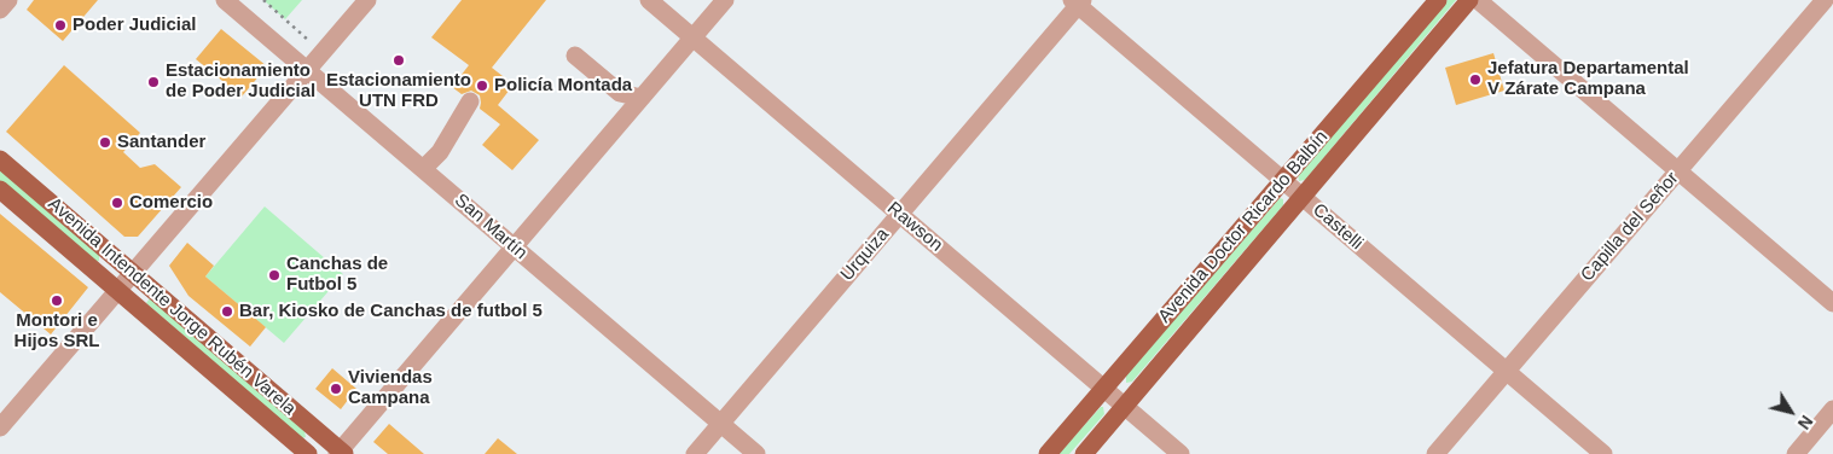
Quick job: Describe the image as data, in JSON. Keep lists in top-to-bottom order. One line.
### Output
{"streets":{"main road":["Avenida Doctor Ricardo Balbín","Avenida Intendente Jorge Rubén Varela"],"street":["San Martín","Rawson","Castelli","Capilla del Señor","Urquiza"]},"crossings":[["San Martín","Urquiza"],["Rawson","Avenida Doctor Ricardo Balbín"],["Rawson","Urquiza"],["Avenida Doctor Ricardo Balbín","Castelli"],["Castelli","Capilla del Señor"],["Castelli","Urquiza"]],"places":["Poder Judicial","Estacionamiento UTN FRD","Jefatura Departamental V Zárate Campana","Estacionamiento de Poder Judicial","Policía Montada","Santander","Comercio","Canchas de Futbol 5","Montori e Hijos SRL","Bar, Kiosko de Canchas de futbol 5","Viviendas Campana"],"north":"bottom right"}
